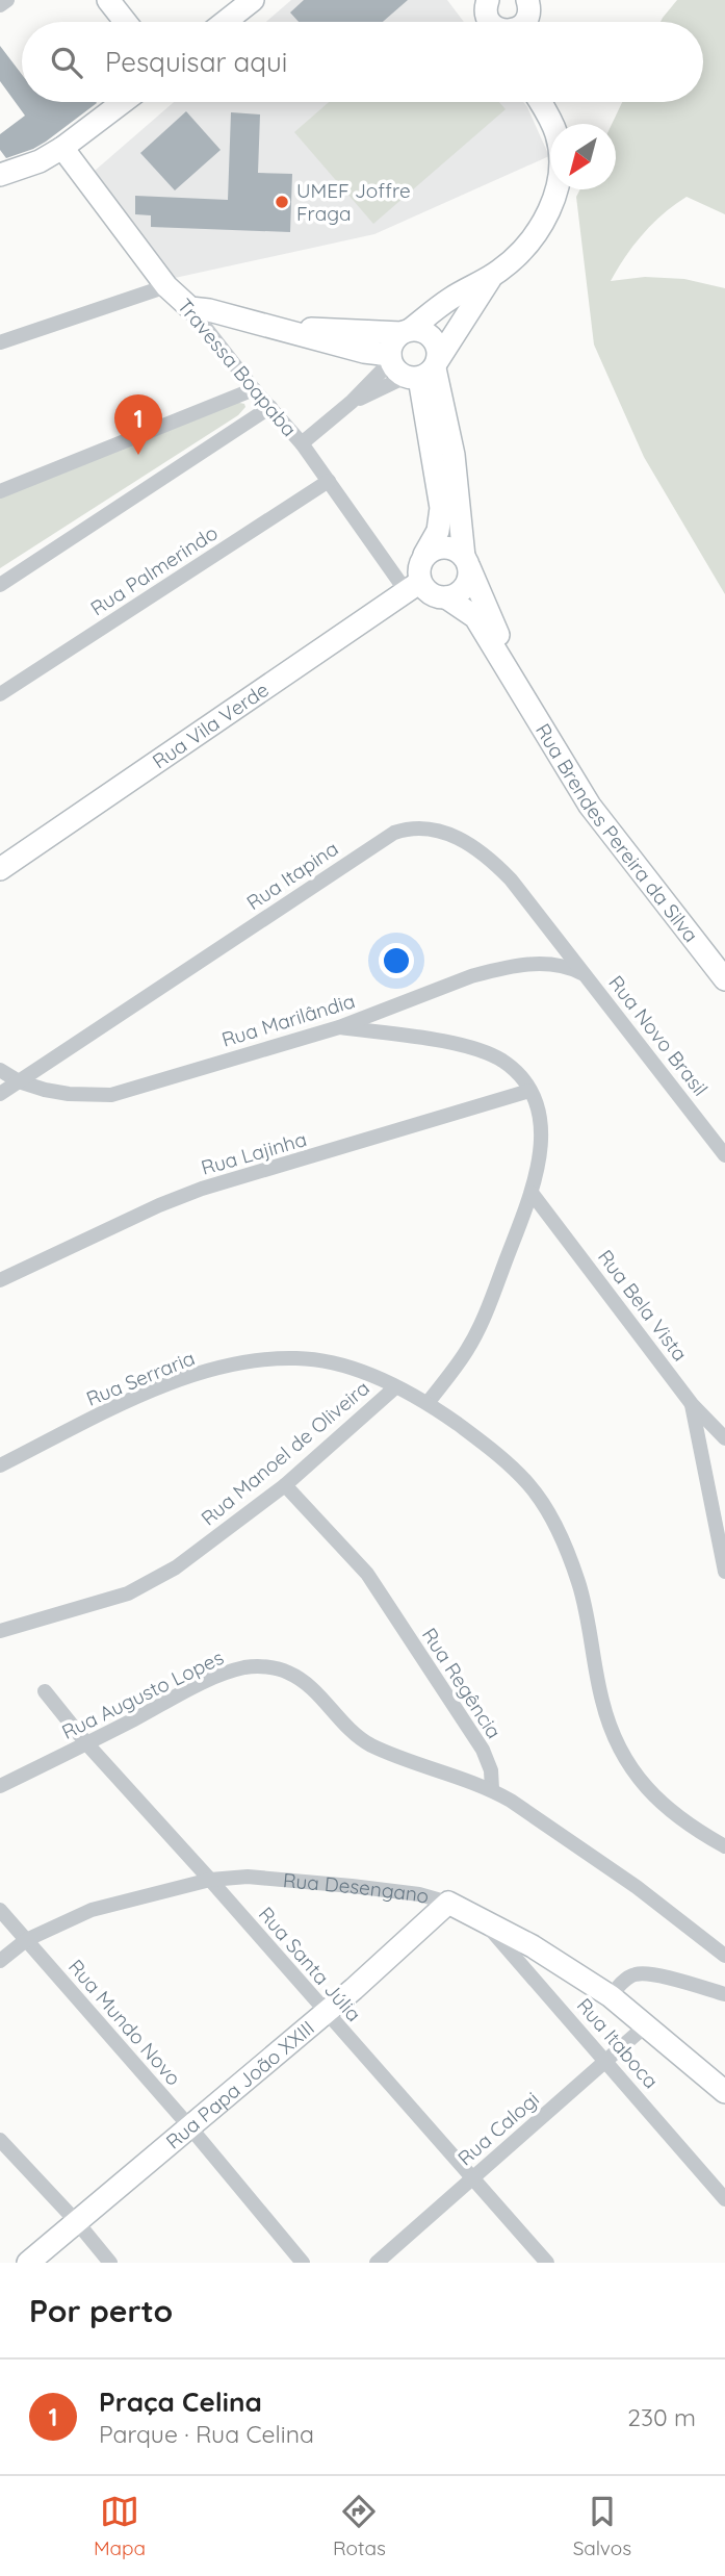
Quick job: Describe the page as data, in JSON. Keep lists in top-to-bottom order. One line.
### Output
{"streets":{"street":["Travessa Boapaba","Rua Palmerindo","Rua Vila Verde","Rua Brendes Pereira da Silva","Rua Itapina","Rua Marilândia","Rua Novo Brasil","Rua Lajinha","Rua Bela Vista","Rua Serraria","Rua Manoel de Oliveira","Rua Regência","Rua Augusto Lopes","Rua Desengano","Rua Santa Júlia","Rua Mundo Novo","Rua Itaboca","Rua Papa João XXIII","Rua Calogi"]},"crossings":[["Travessa Boapaba","Rua Palmerindo"],["Travessa Boapaba","Rua Vila Verde"],["Travessa Boapaba","Rua Brendes Pereira da Silva"],["Rua Vila Verde","Rua Brendes Pereira da Silva"],["Rua Itapina","Rua Marilândia"],["Rua Itapina","Rua Novo Brasil"],["Rua Marilândia","Rua Novo Brasil"],["Rua Serraria","Rua Manoel de Oliveira"],["Rua Manoel de Oliveira","Rua Regência"],["Rua Regência","Rua Augusto Lopes"],["Rua Augusto Lopes","Rua Santa Júlia"],["Rua Desengano","Rua Santa Júlia"],["Rua Desengano","Rua Mundo Novo"],["Rua Desengano","Rua Itaboca"],["Rua Desengano","Rua Papa João XXIII"],["Rua Desengano","Rua Calogi"],["Rua Santa Júlia","Rua Papa João XXIII"],["Rua Santa Júlia","Rua Calogi"],["Rua Mundo Novo","Rua Papa João XXIII"],["Rua Itaboca","Rua Calogi"]],"places":["UMEF Joffre Fraga"],"north":"bottom left","page":{"search":"Pesquisar aqui","pins":"1","heading":"Por perto","list":[{"mark":"1","name":"Praça Celina","note":"Parque · Rua Celina","value":"230 m"}],"nav":["Mapa","Rotas","Salvos"]}}
